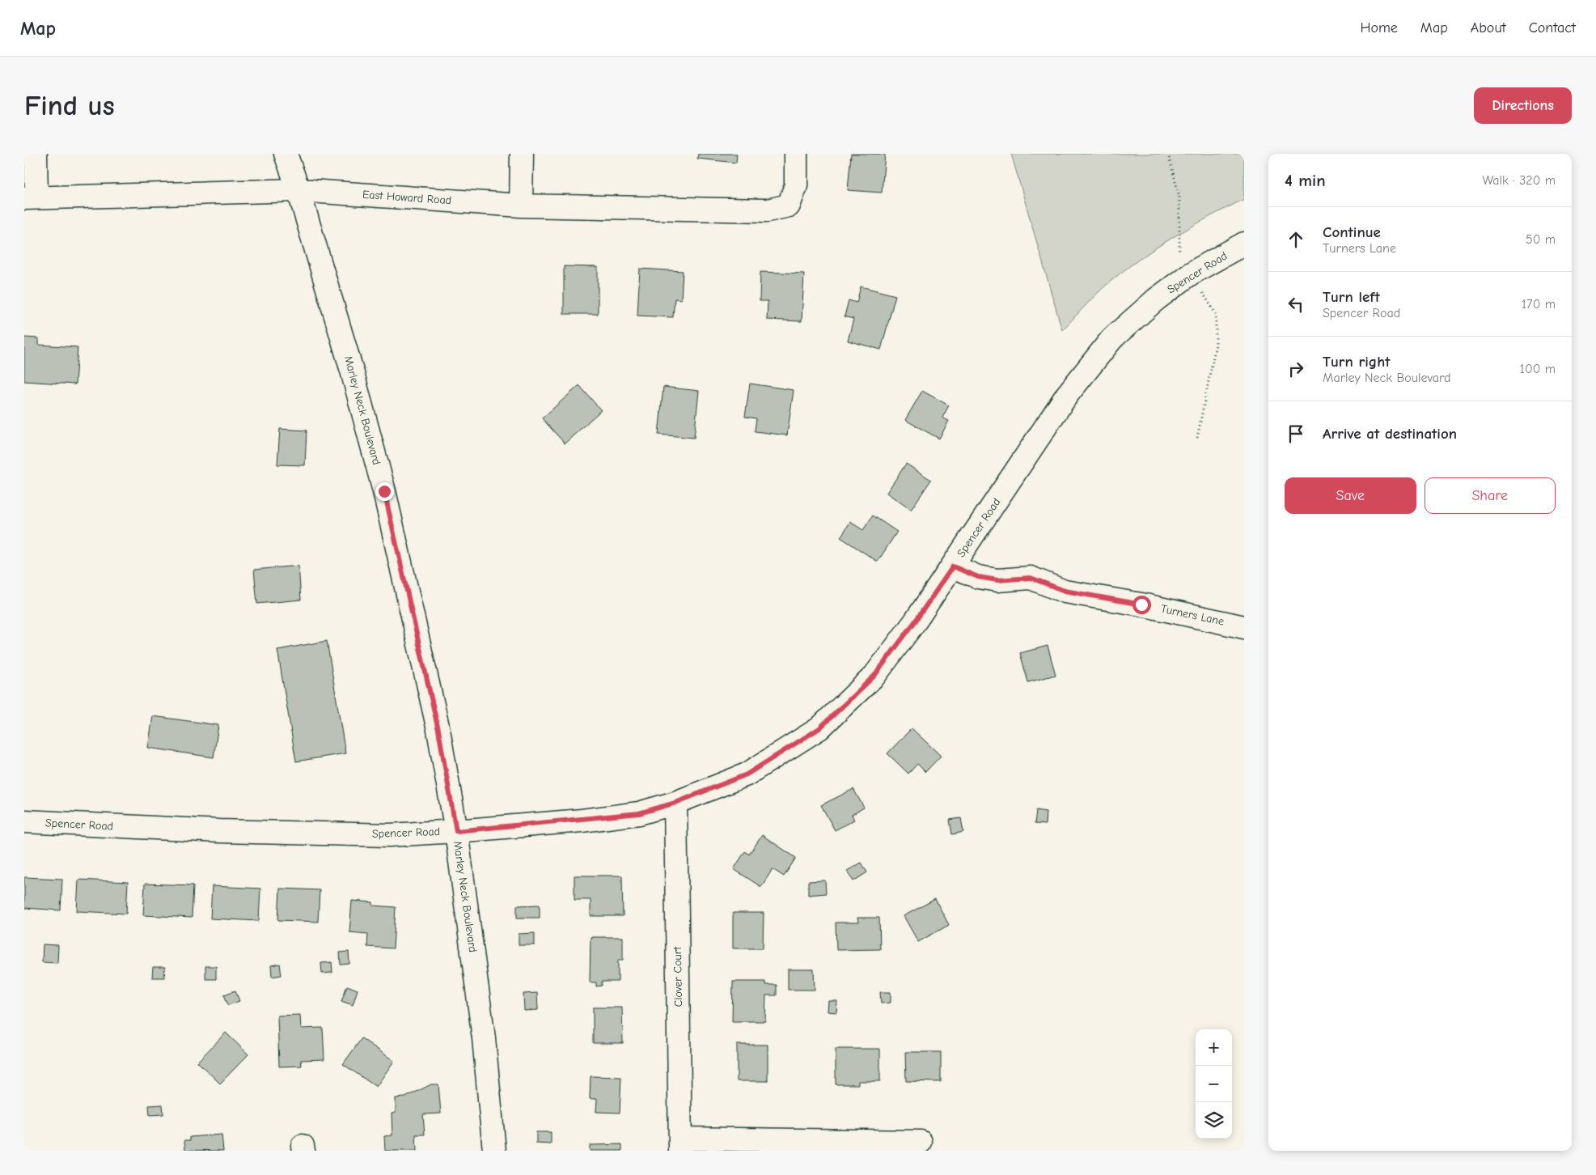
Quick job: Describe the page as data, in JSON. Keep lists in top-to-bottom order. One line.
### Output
{"streets":{"street":["East Howard Road","Spencer Road","Marley Neck Boulevard","Turners Lane","Clover Court"]},"crossings":[["East Howard Road","Marley Neck Boulevard"],["Spencer Road","Marley Neck Boulevard"],["Spencer Road","Turners Lane"],["Spencer Road","Clover Court"]],"page":{"header":"Map","nav":["Home","Map","About","Contact"],"buttons":["Directions",["Save","Share"]],"title":"Find us","heading":["4 min","Walk · 320 m"],"list":[["Continue","Turners Lane","50 m"],["Turn left","Spencer Road","170 m"],["Turn right","Marley Neck Boulevard","100 m"],"Arrive at destination"],"map_buttons":["+","−"]}}
